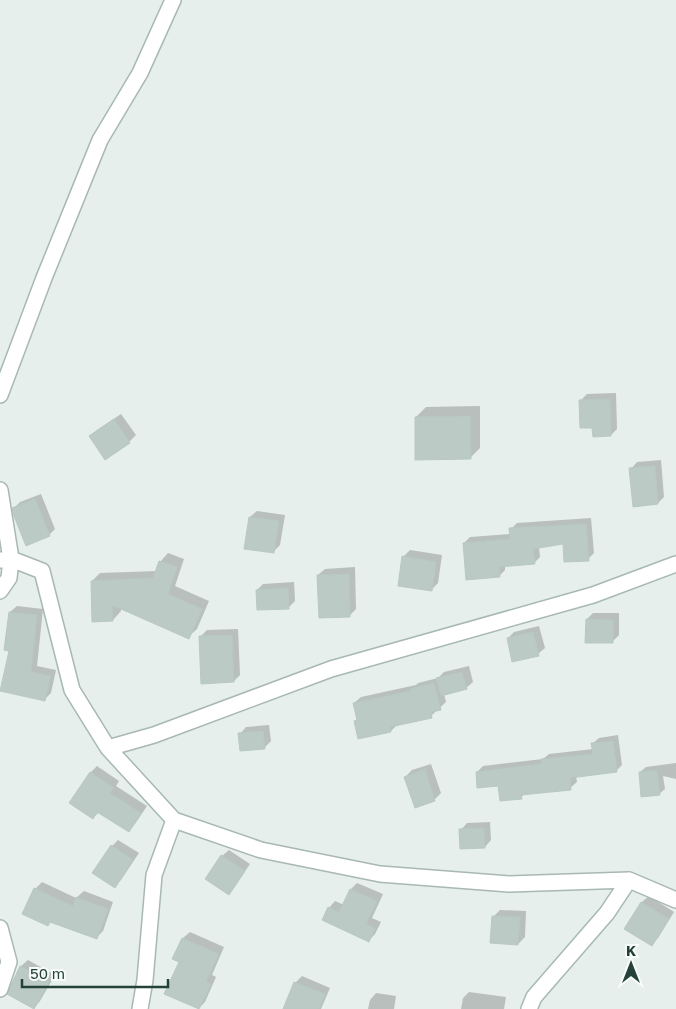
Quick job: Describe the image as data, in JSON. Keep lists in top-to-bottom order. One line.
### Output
{"scale_bar":"50 m","north":"top"}
